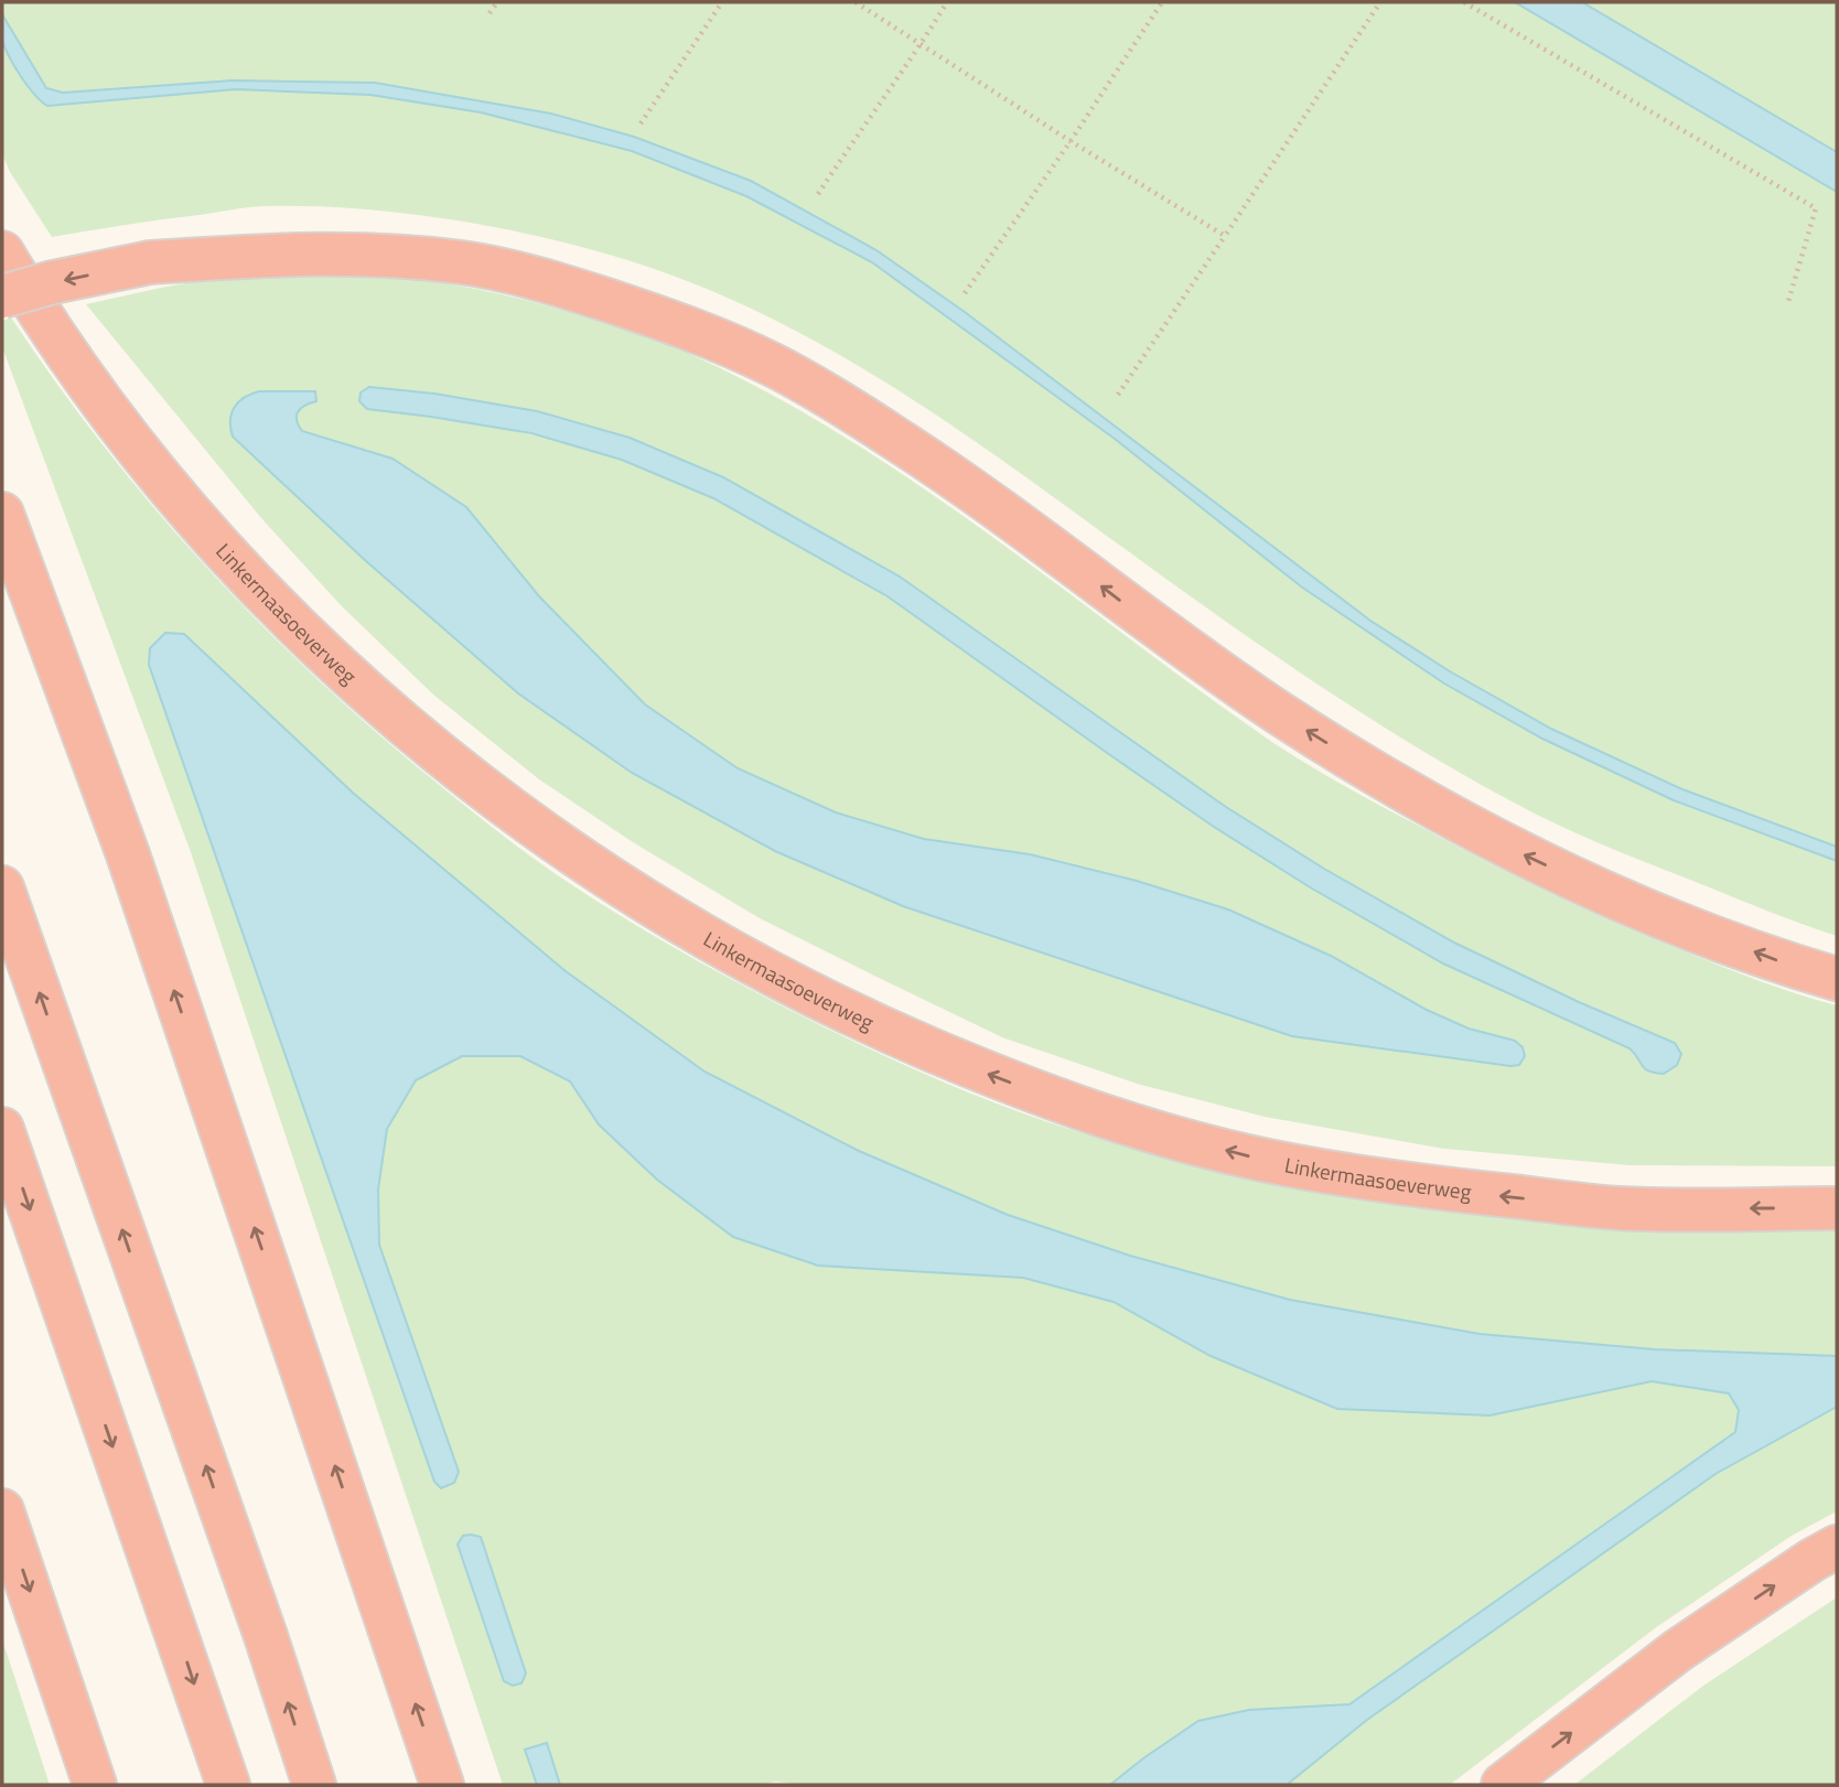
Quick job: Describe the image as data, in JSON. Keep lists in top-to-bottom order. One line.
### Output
{"streets":{"highway":["Linkermaasoeverweg"]}}
